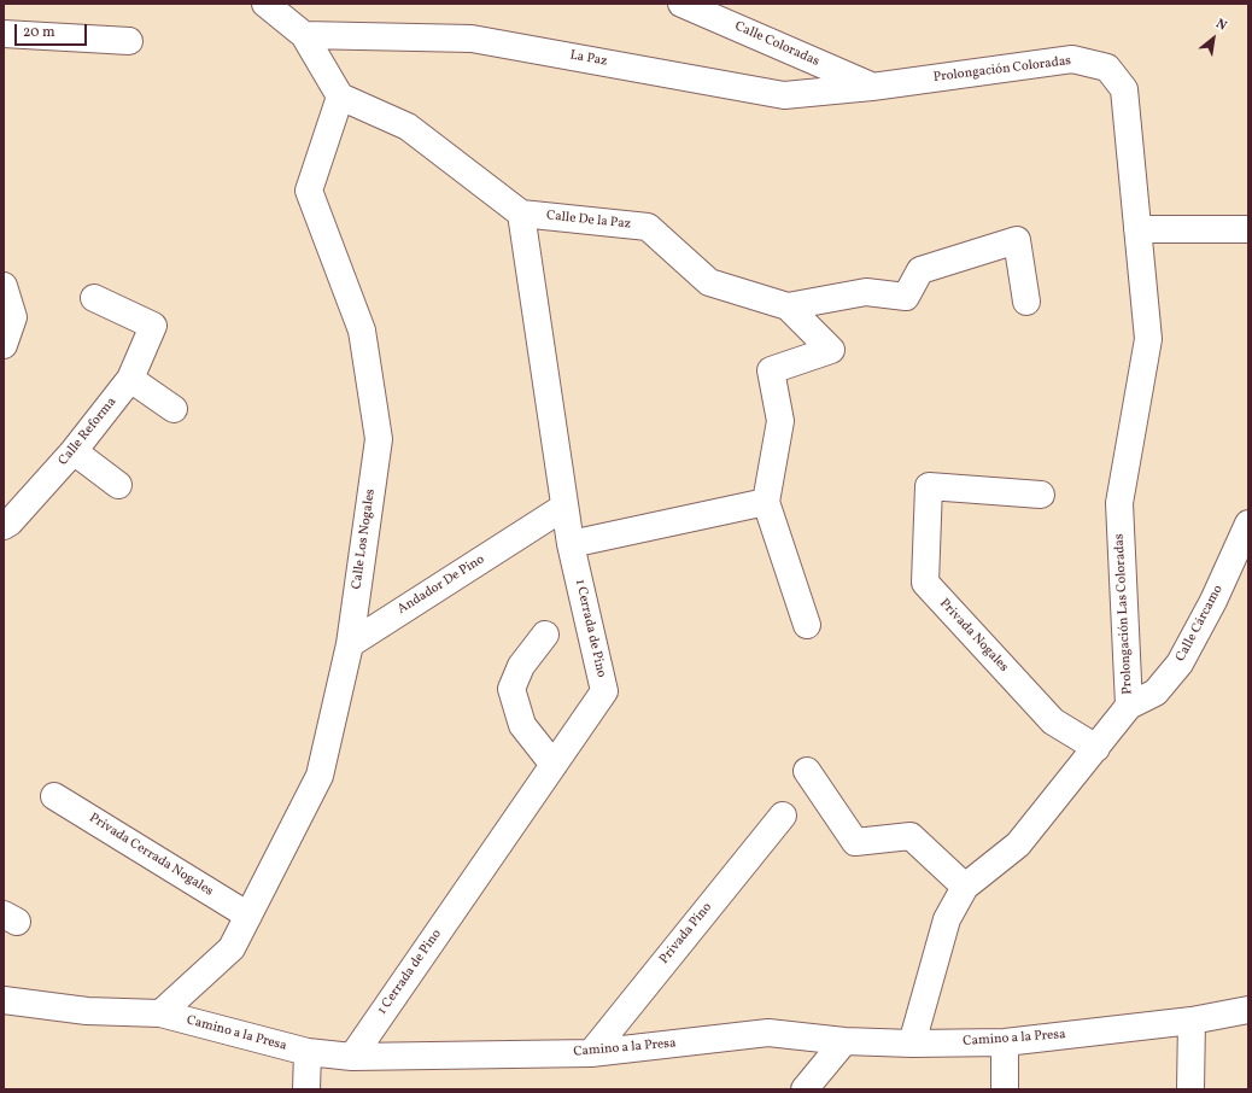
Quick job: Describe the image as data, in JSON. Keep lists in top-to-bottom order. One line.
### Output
{"streets":{"street":["Calle Coloradas","La Paz","Prolongación Coloradas","Calle De la Paz","Calle Reforma","Calle Los Nogales","Andador De Pino","Prolongación Las Coloradas","Calle Cárcamo","1 Cerrada de Pino","Privada Nogales","Privada Cerrada Nogales","Privada Pino","Camino a la Presa"]},"crossings":[["Calle Coloradas","La Paz"],["Calle Coloradas","Prolongación Coloradas"],["La Paz","Prolongación Coloradas"],["Prolongación Coloradas","Prolongación Las Coloradas"],["Calle De la Paz","1 Cerrada de Pino"],["Calle Los Nogales","Andador De Pino"],["Calle Los Nogales","Privada Cerrada Nogales"],["Calle Los Nogales","Camino a la Presa"],["Andador De Pino","1 Cerrada de Pino"],["Prolongación Las Coloradas","Calle Cárcamo"],["Prolongación Las Coloradas","Privada Nogales"],["Prolongación Las Coloradas","Camino a la Presa"],["1 Cerrada de Pino","Camino a la Presa"],["Privada Pino","Camino a la Presa"]],"scale_bar":"20 m","north":"top right"}
